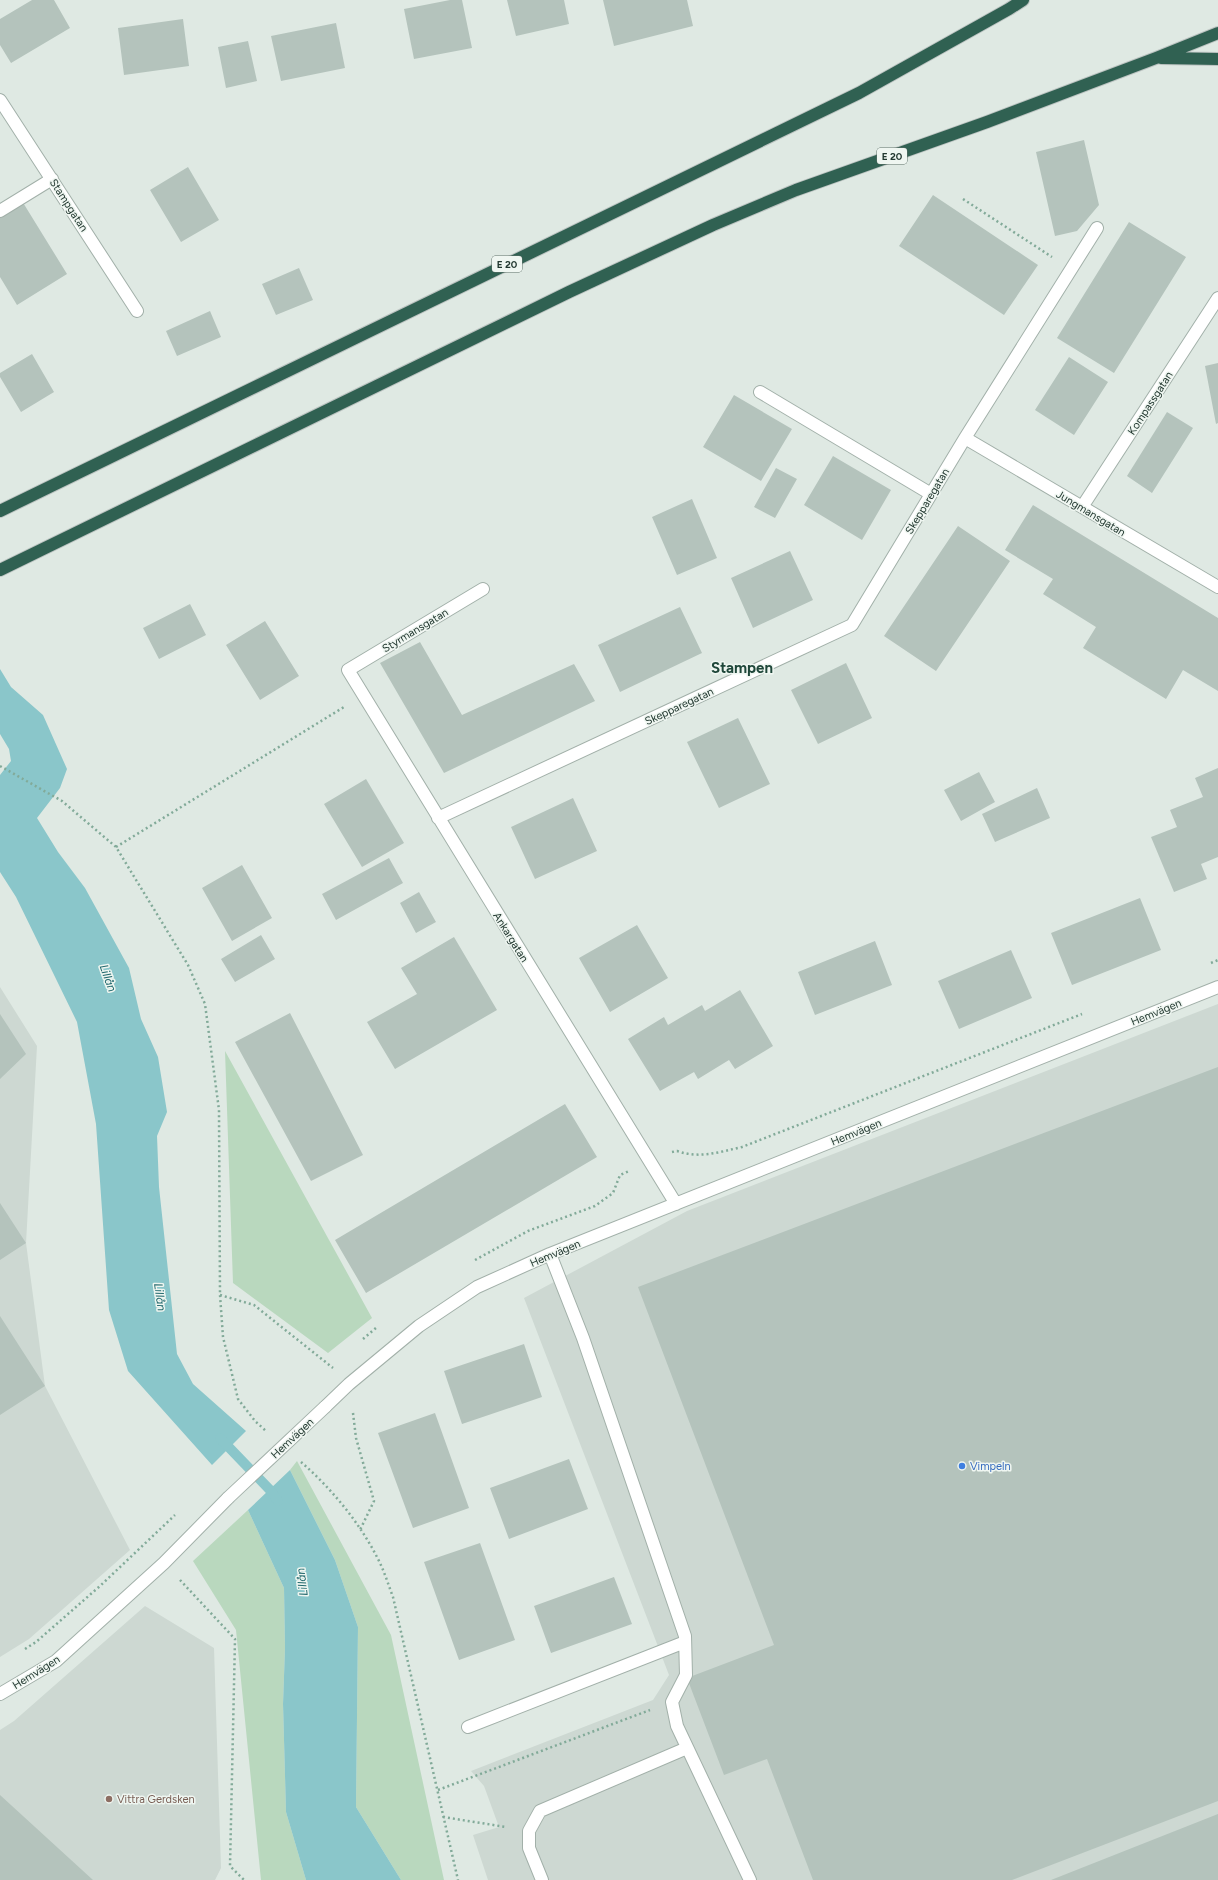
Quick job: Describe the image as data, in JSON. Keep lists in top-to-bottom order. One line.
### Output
{"streets":{"highway":["E 20"],"street":["Stampgatan","Kompassgatan","Skepparegatan","Jungmansgatan","Styrmansgatan","Ankargatan","Hemvägen"]},"crossings":[["Kompassgatan","Jungmansgatan"],["Skepparegatan","Jungmansgatan"],["Skepparegatan","Ankargatan"],["Styrmansgatan","Ankargatan"],["Ankargatan","Hemvägen"]],"districts":["Stampen"],"water":["Lillån"],"places":["Vimpeln","Vittra Gerdsken"]}
